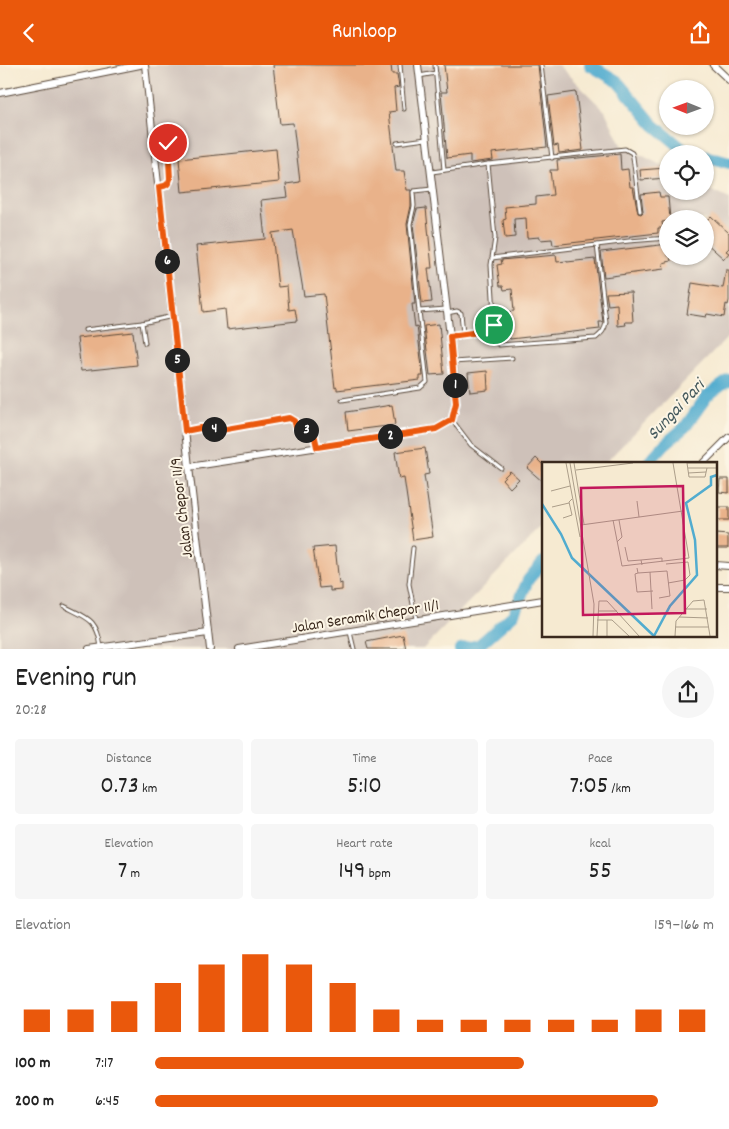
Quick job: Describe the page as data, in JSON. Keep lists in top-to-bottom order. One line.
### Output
{"streets":{"street":["Jalan Chepor 11/9","Jalan Seramik Chepor 11/1"]},"water":["Sungai Pari"],"north":"left","page":{"header":"Runloop","pins":["6","5","1","4","3","2"],"heading":["Evening run","20:28"],"stats":[["Distance","0.73 km"],["Time","5:10"],["Pace","7:05 /km"],["Elevation","7 m"],["Heart rate","149 bpm"],["kcal","55"]],"chart":["Elevation","159–166 m"],"list":[{"name":"100 m","note":"7:17"},{"name":"200 m","note":"6:45"}]}}
